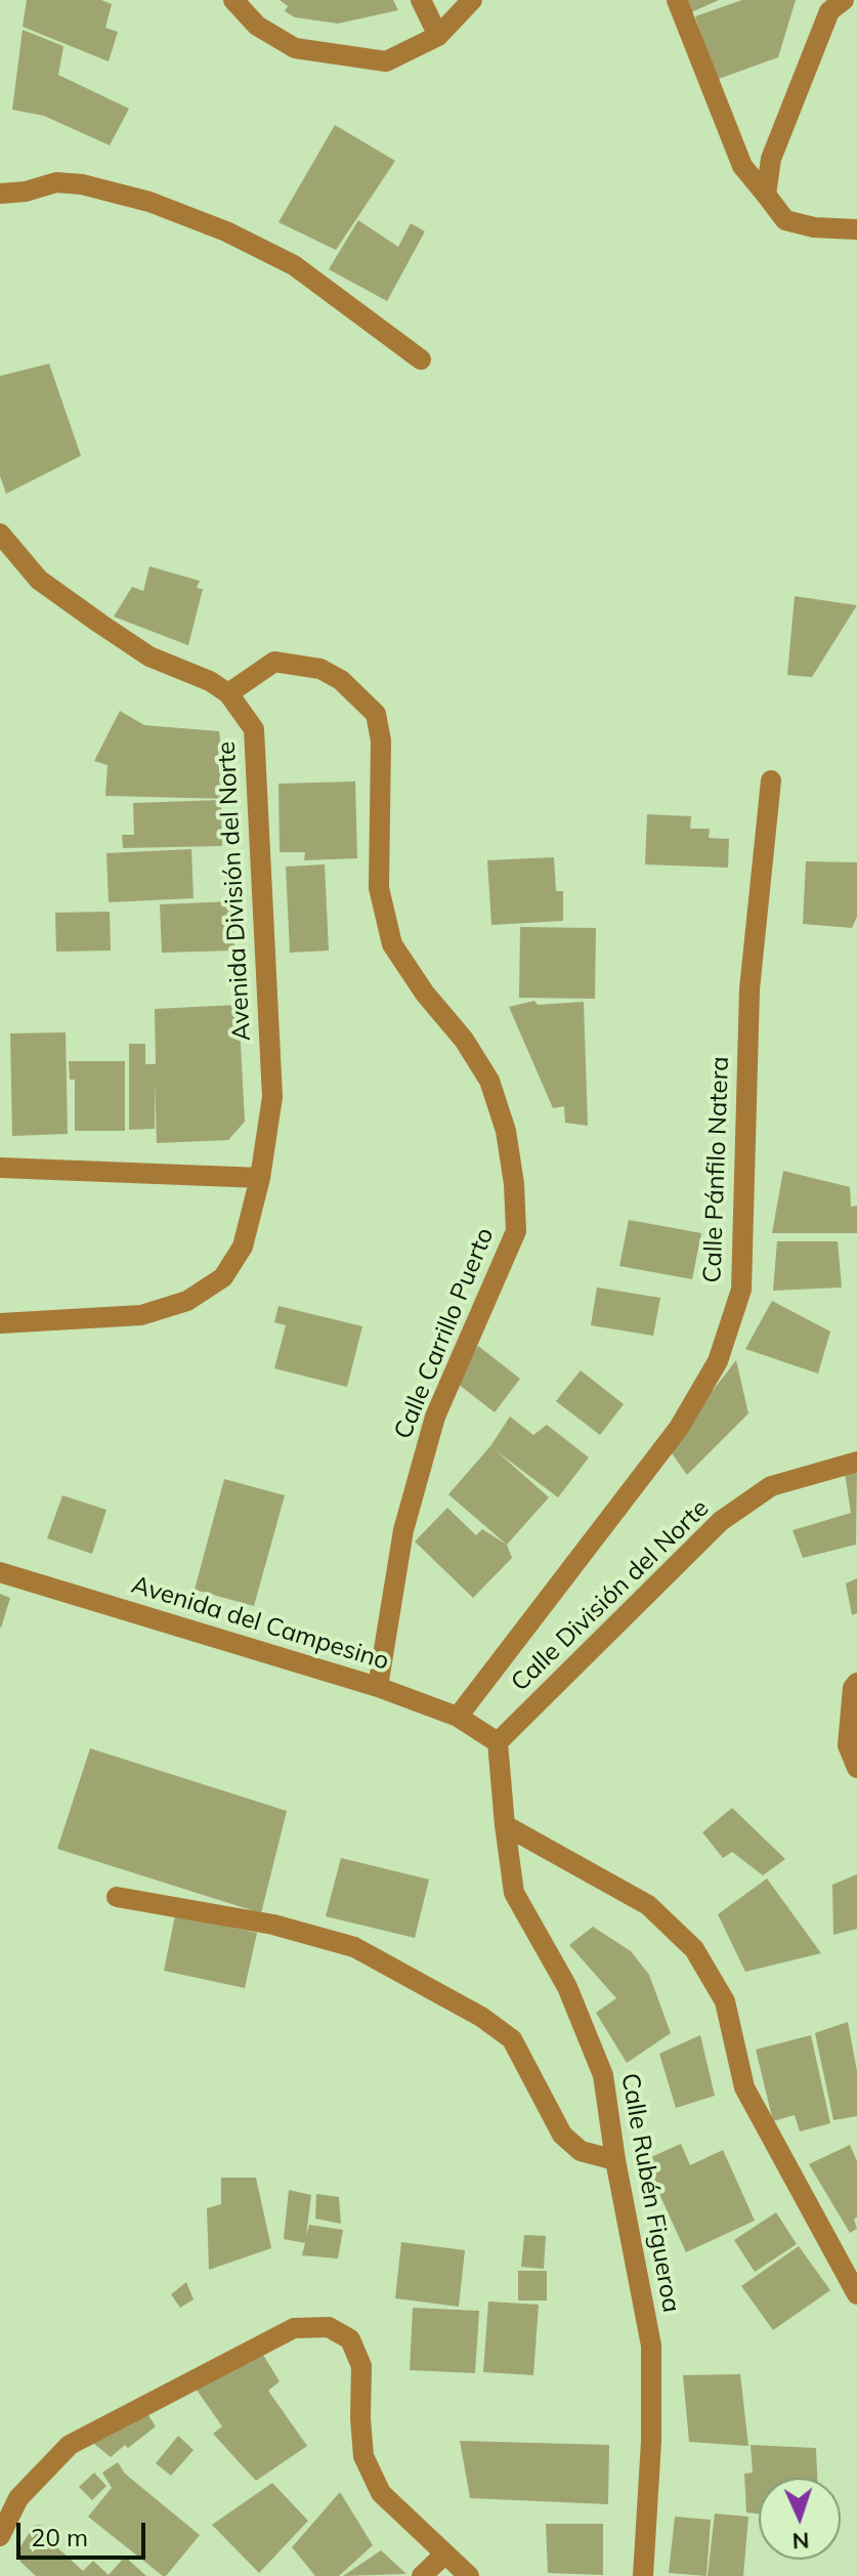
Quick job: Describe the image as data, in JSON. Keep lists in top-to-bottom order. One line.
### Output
{"streets":{"street":["Avenida División del Norte","Calle Pánfilo Natera","Calle Carrillo Puerto","Calle División del Norte","Avenida del Campesino","Calle Rubén Figueroa"]},"crossings":[["Avenida División del Norte","Calle Carrillo Puerto"],["Calle Pánfilo Natera","Avenida del Campesino"],["Calle Carrillo Puerto","Avenida del Campesino"],["Calle División del Norte","Avenida del Campesino"],["Calle División del Norte","Calle Rubén Figueroa"],["Avenida del Campesino","Calle Rubén Figueroa"]],"scale_bar":"20 m","north":"bottom"}
